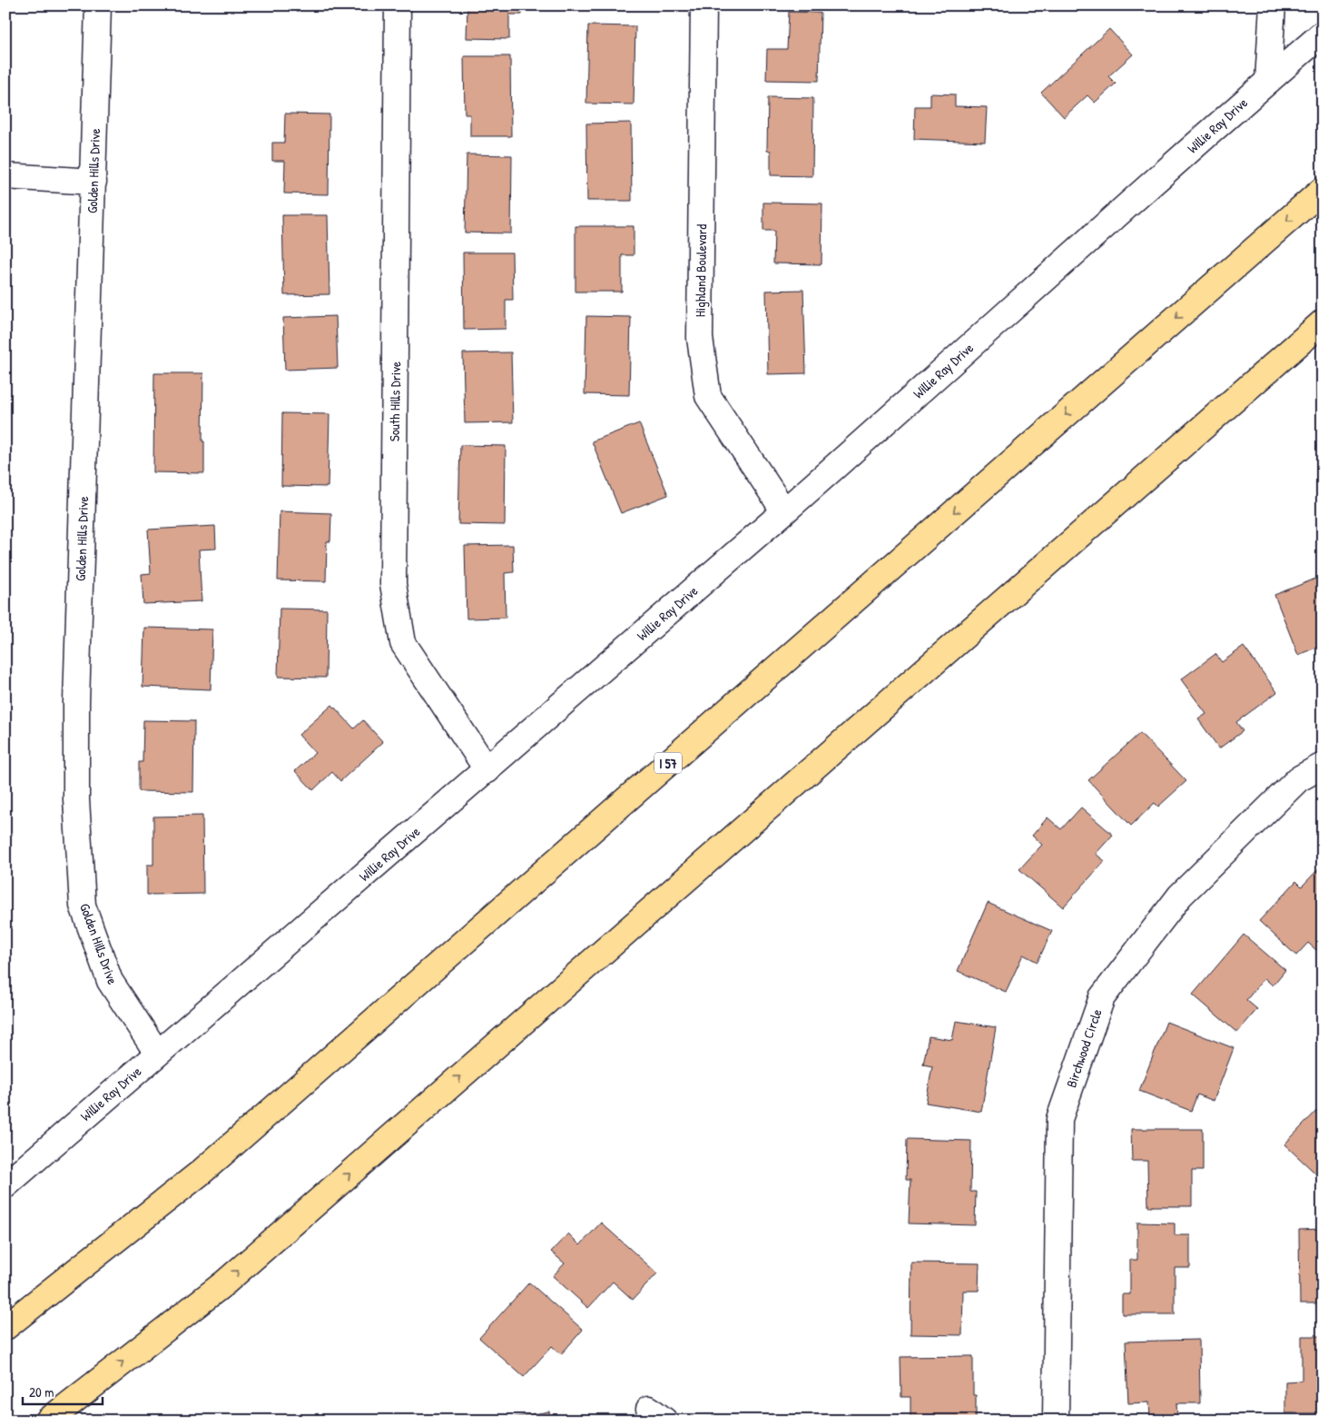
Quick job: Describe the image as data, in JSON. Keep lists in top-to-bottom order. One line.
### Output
{"streets":{"highway":["I 57"],"street":["Willie Ray Drive","Golden Hills Drive","Highland Boulevard","South Hills Drive","Birchwood Circle"]},"crossings":[["Willie Ray Drive","Golden Hills Drive"],["Willie Ray Drive","Highland Boulevard"],["Willie Ray Drive","South Hills Drive"]],"scale_bar":"20 m"}
